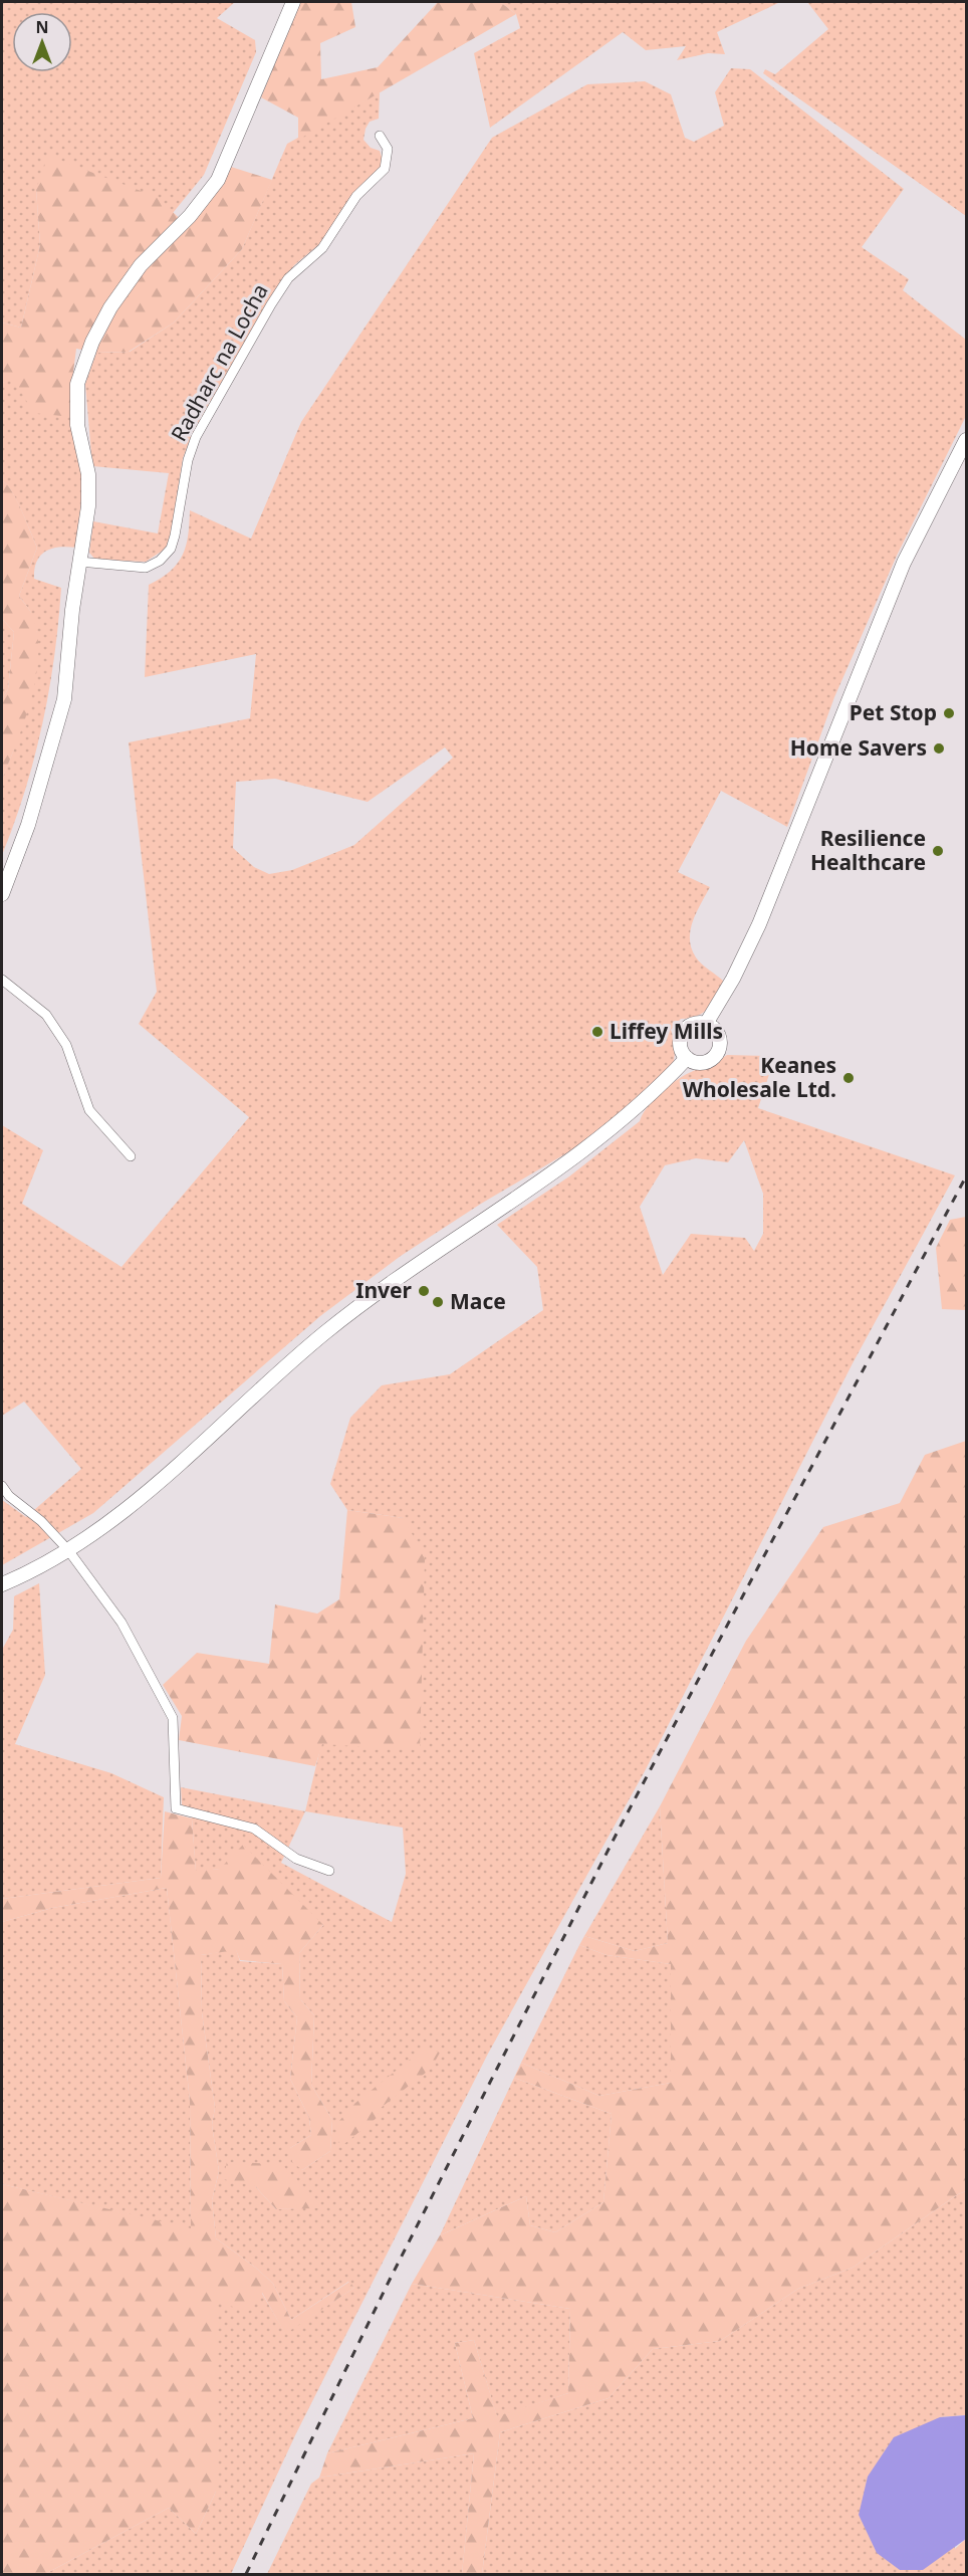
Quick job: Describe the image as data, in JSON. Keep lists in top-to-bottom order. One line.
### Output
{"streets":{"street":["Radharc na Locha"]},"places":["Pet Stop","Home Savers","Resilience Healthcare","Liffey Mills","Keanes Wholesale Ltd.","Inver","Mace"],"north":"top"}
